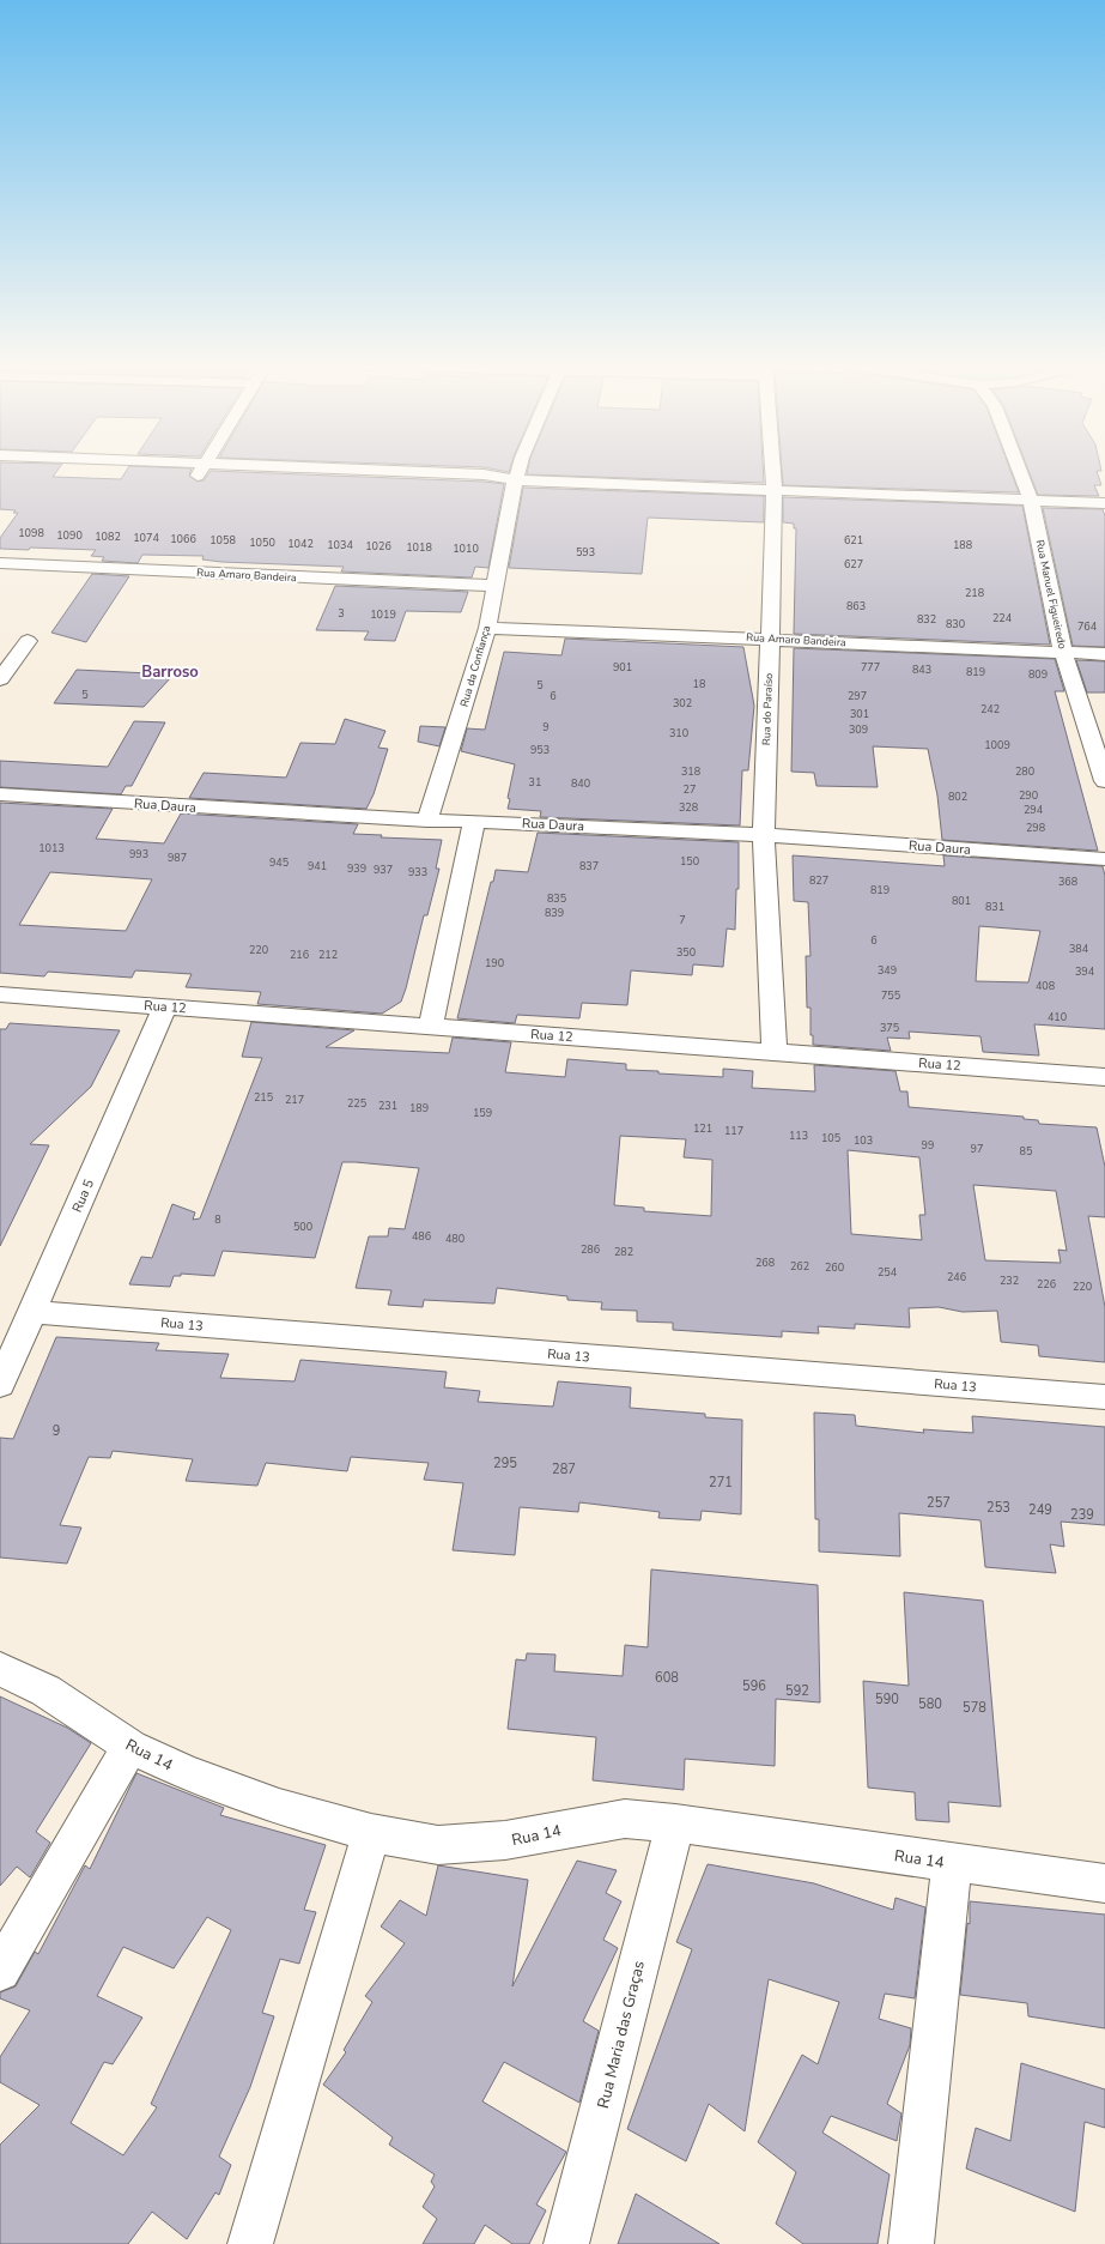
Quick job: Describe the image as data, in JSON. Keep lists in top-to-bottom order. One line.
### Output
{"streets":{"street":["Rua Amaro Bandeira","Rua Manuel Figueiredo","Rua da Confiança","Rua do Paraíso","Rua Daura","Rua 12","Rua 5","Rua 13","Rua 14","Rua Maria das Graças"]},"crossings":[["Rua Amaro Bandeira","Rua Manuel Figueiredo"],["Rua Amaro Bandeira","Rua da Confiança"],["Rua Amaro Bandeira","Rua do Paraíso"],["Rua da Confiança","Rua Daura"],["Rua do Paraíso","Rua Daura"],["Rua do Paraíso","Rua 12"],["Rua 12","Rua 5"],["Rua 5","Rua 13"],["Rua 14","Rua Maria das Graças"]],"districts":["Barroso"],"house_numbers":["1098","1090","1082","1074","1066","1058","621","1050","1042","1034","188","1026","1018","1010","593","627","218","863","3","1019","224","832","830","764","901","777","843","819","809","18","5","5","6","297","302","242","301","9","309","310","1009","953","318","280","31","840","27","290","802","328","294","298","1013","993","987","150","945","941","837","939","937","933","827","368","819","835","801","831","839","7","6","384","220","350","216","212","190","349","394","408","755","410","375","215","217","225","231","189","159","121","117","113","105","103","99","97","85","8","500","486","480","286","282","268","262","260","254","246","232","226","220","9","295","287","271","257","253","249","239","608","596","592","590","580","578"]}
